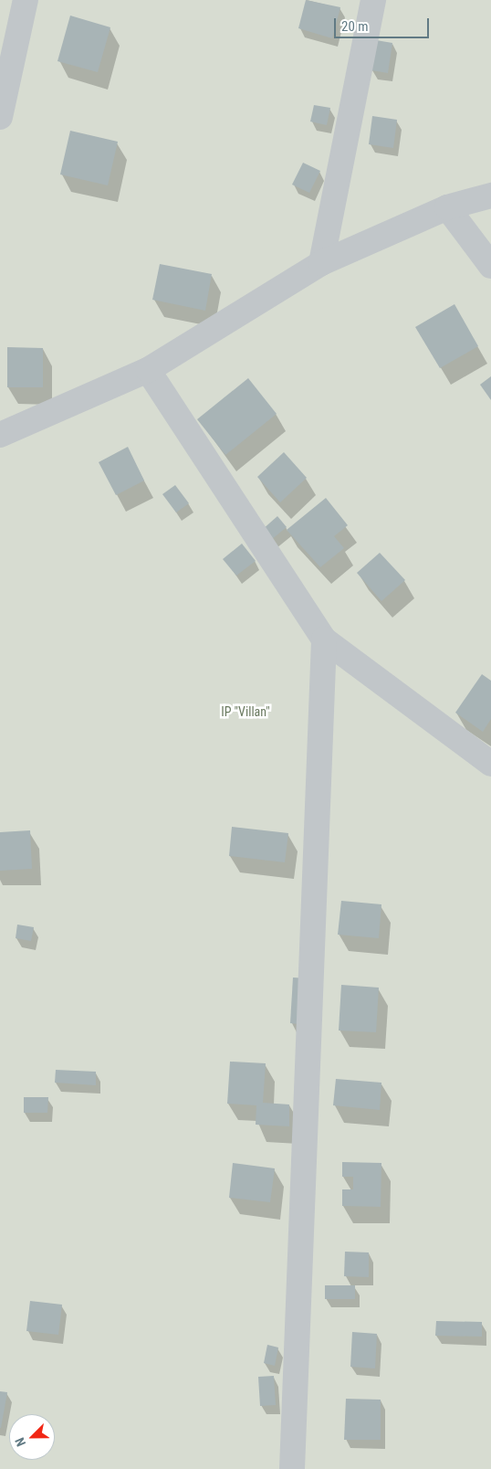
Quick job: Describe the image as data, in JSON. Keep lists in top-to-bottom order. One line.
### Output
{"parks":["IP \"Villan\""],"scale_bar":"20 m","north":"bottom left"}
